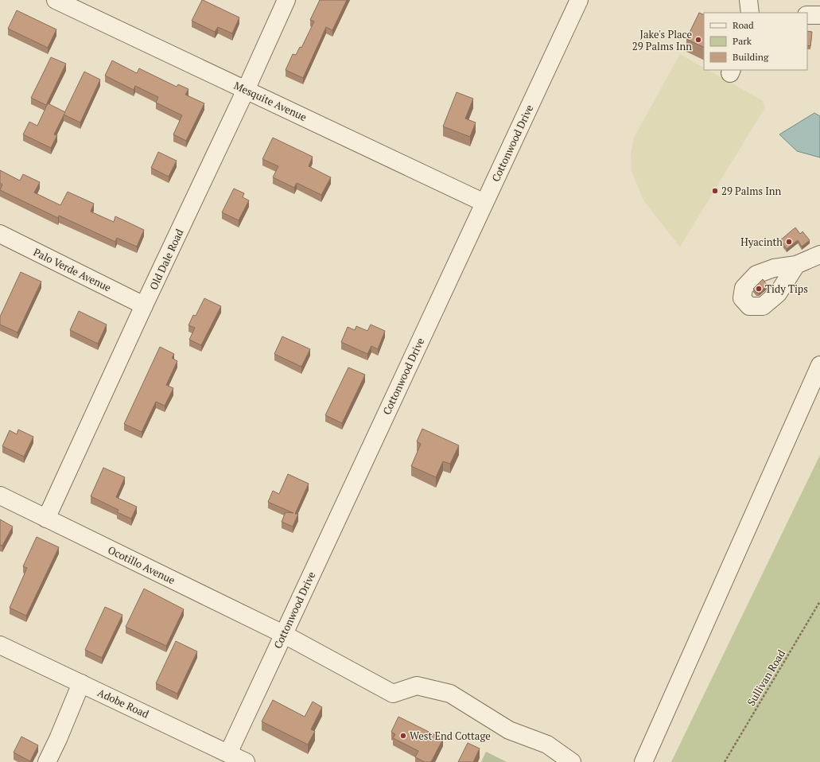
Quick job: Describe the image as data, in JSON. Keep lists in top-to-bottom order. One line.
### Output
{"streets":{"street":["Mesquite Avenue","Cottonwood Drive","Old Dale Road","Palo Verde Avenue","Ocotillo Avenue","Adobe Road"],"path":["Sullivan Road"]},"crossings":[["Mesquite Avenue","Cottonwood Drive"],["Mesquite Avenue","Old Dale Road"],["Cottonwood Drive","Ocotillo Avenue"],["Cottonwood Drive","Adobe Road"],["Old Dale Road","Palo Verde Avenue"],["Old Dale Road","Ocotillo Avenue"]],"places":["Jake's Place 29 Palms Inn","29 Palms Inn","Hyacinth","Tidy Tips","West End Cottage"],"legend":["Road","Park","Building"]}
